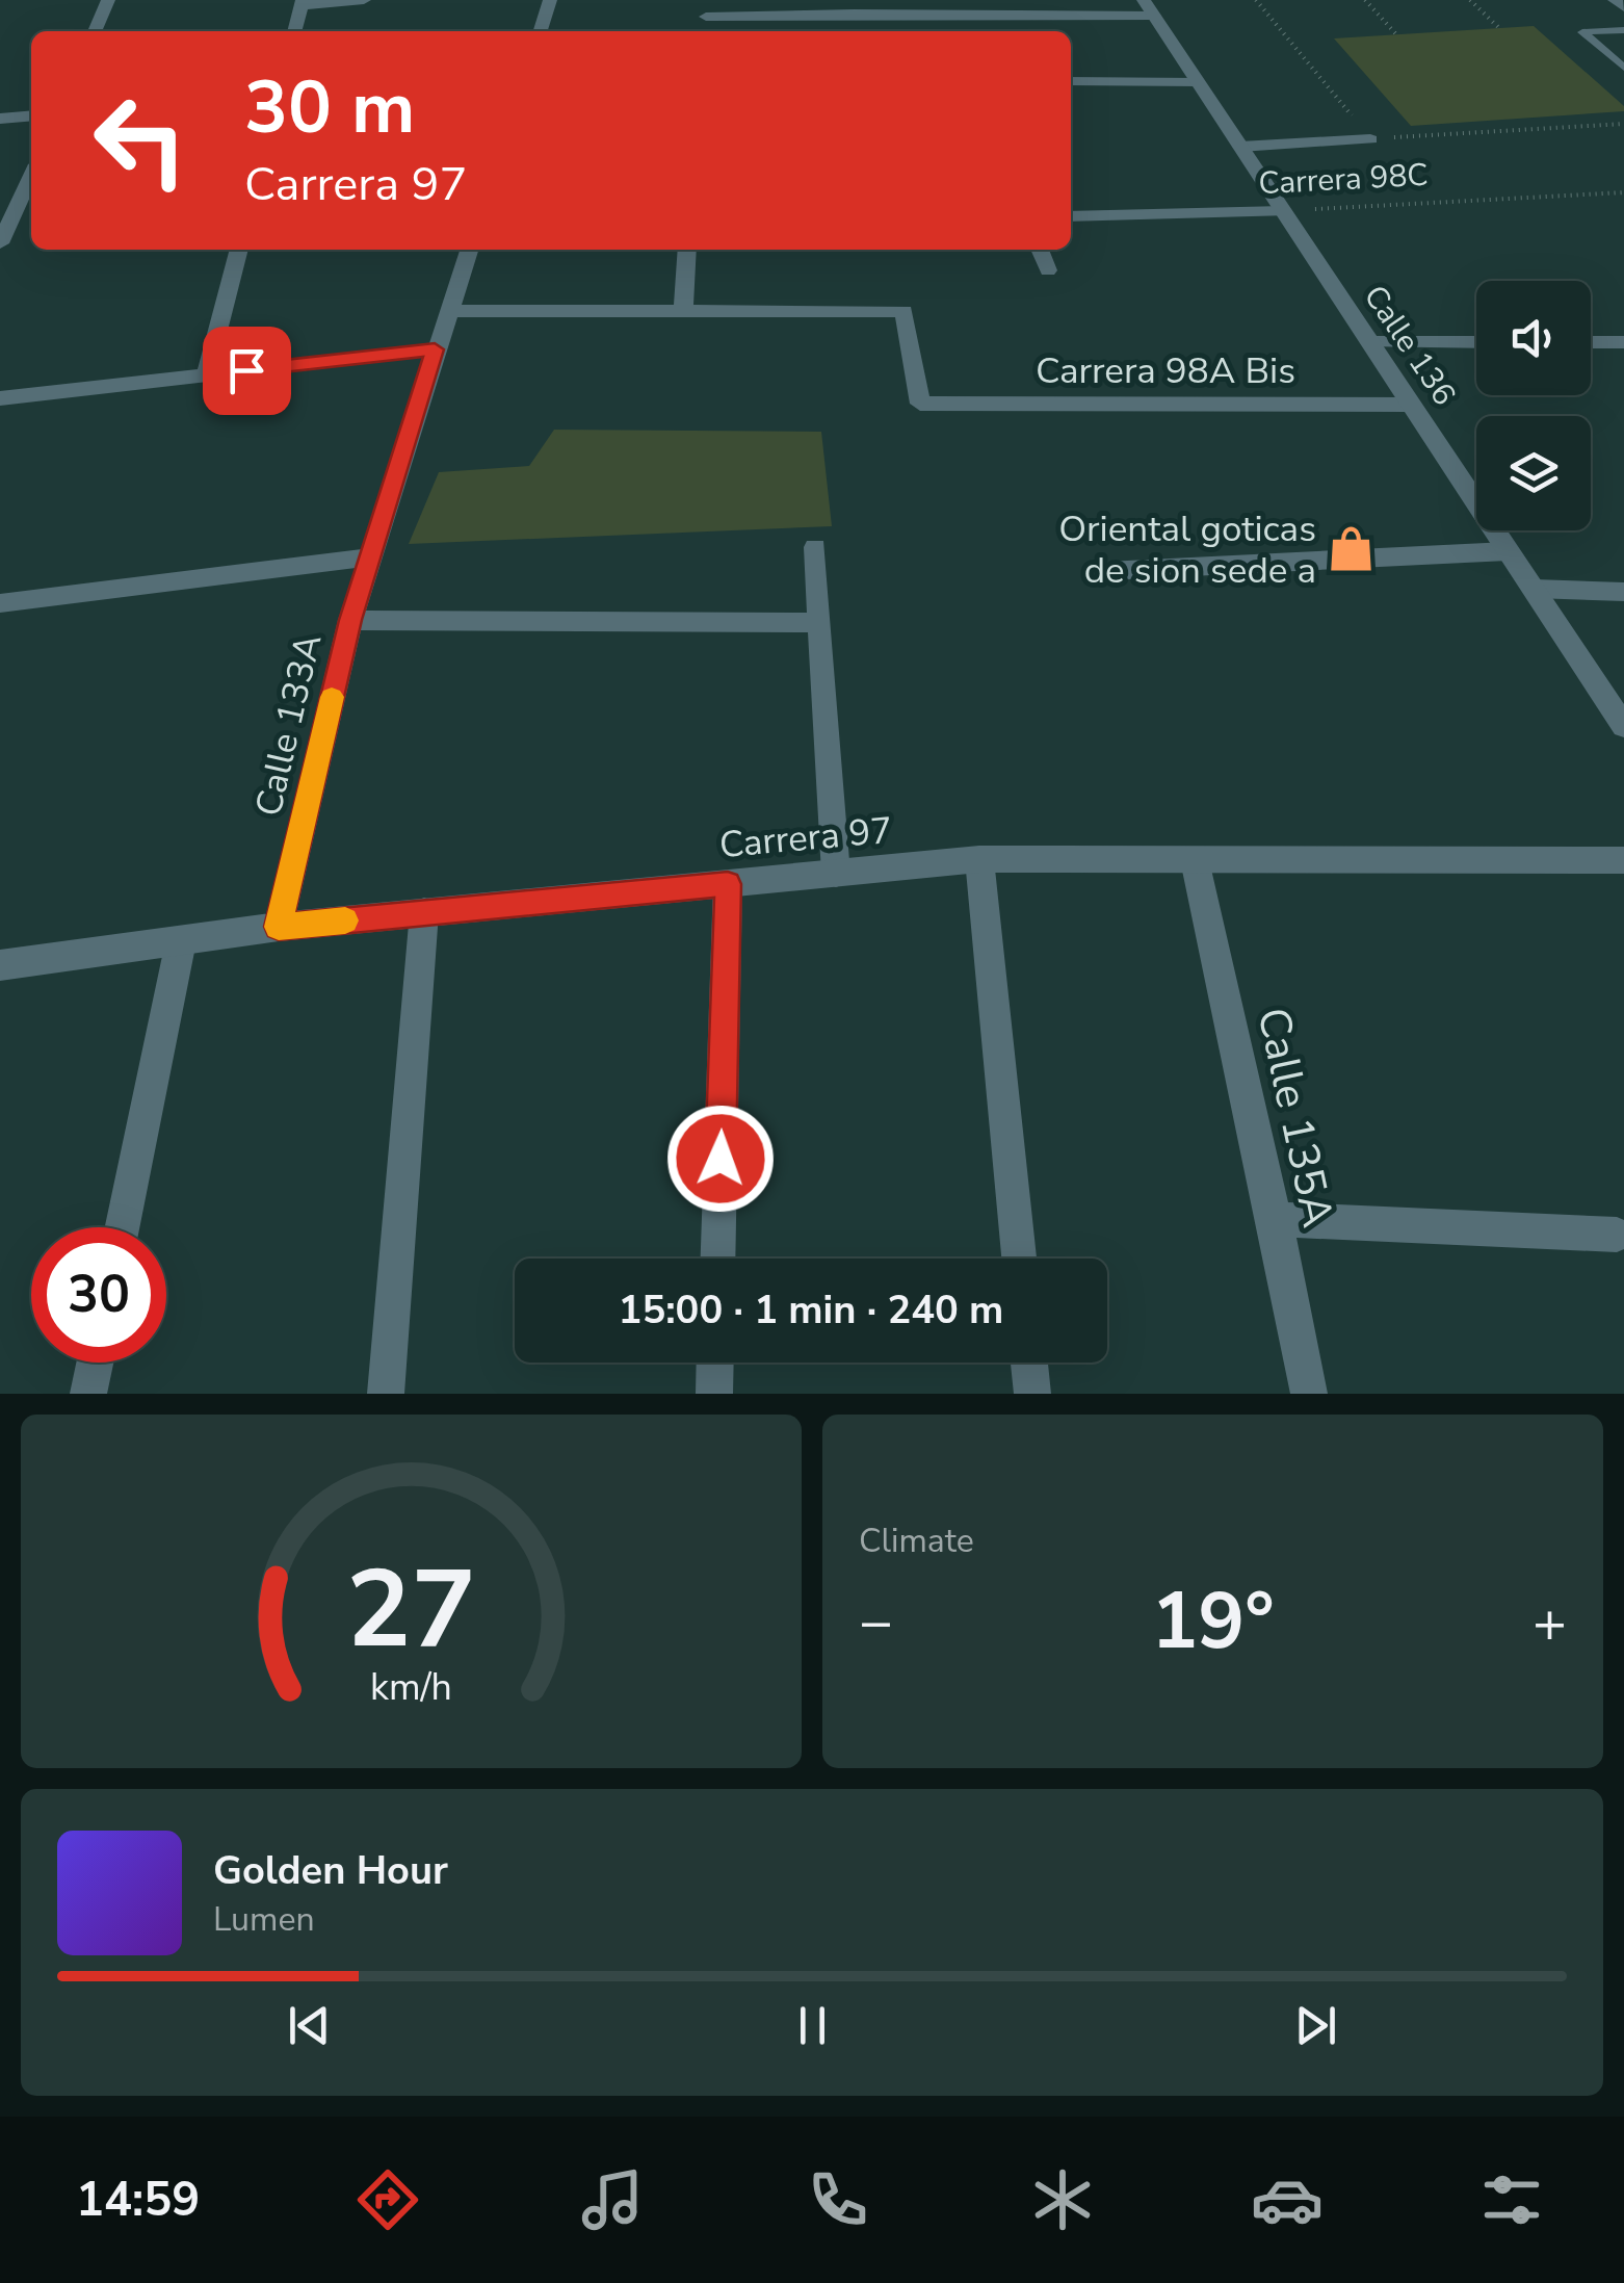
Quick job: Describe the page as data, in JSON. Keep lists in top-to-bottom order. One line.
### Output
{"streets":{"street":["Carrera 98C","Calle 136","Carrera 98A Bis","Calle 133A","Carrera 97","Calle 135A"]},"crossings":[["Carrera 98C","Calle 136"],["Calle 136","Carrera 98A Bis"],["Calle 133A","Carrera 97"],["Carrera 97","Calle 135A"]],"places":{"shop":["Oriental goticas de sion sede a"]},"page":{"turn":["30 m","Carrera 97"],"limit":"30","trip":"15:00 · 1 min · 240 m","tile":"Climate","heat":["−","19°","+"],"song":["Golden Hour","Lumen"],"tabs":"14:59","gauge":["27","km/h"]}}
